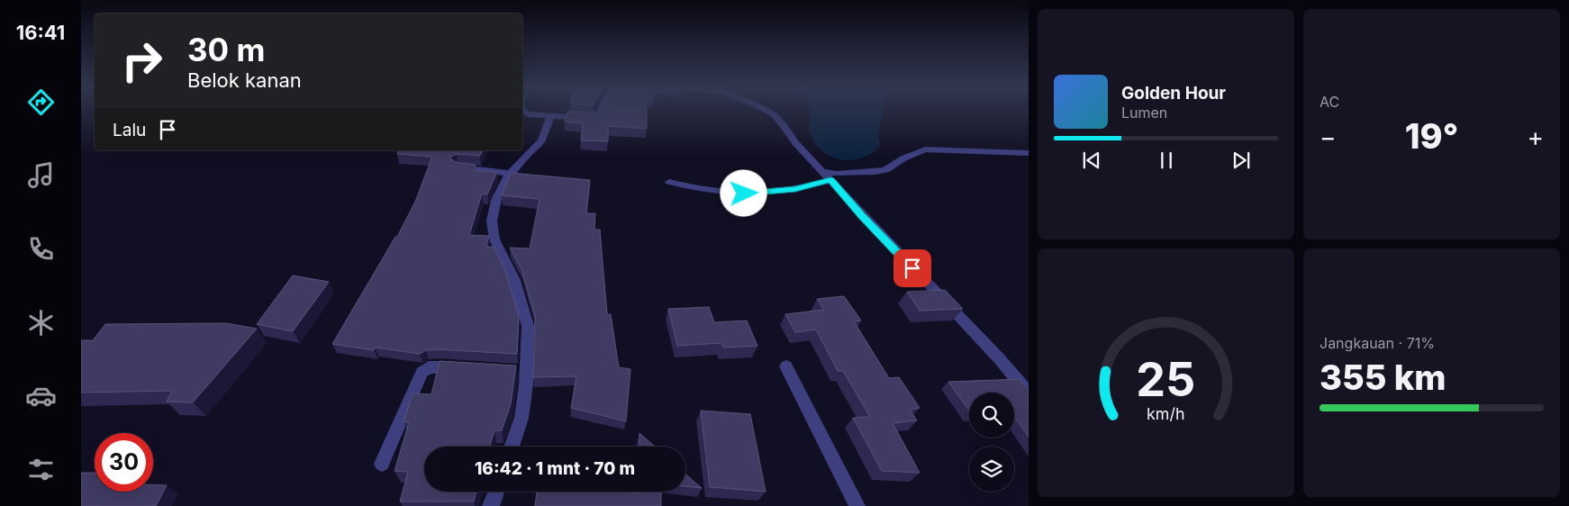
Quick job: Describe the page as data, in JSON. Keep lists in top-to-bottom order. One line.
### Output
{"page":{"tabs":"16:41","tile":["AC",["Jangkauan · 71%","355 km"]],"turn":["30 m","Belok kanan"],"song":["Golden Hour","Lumen"],"then":"Lalu","heat":["−","19°","+"],"limit":"30","trip":"16:42 · 1 mnt · 70 m","gauge":["25","km/h"]}}
